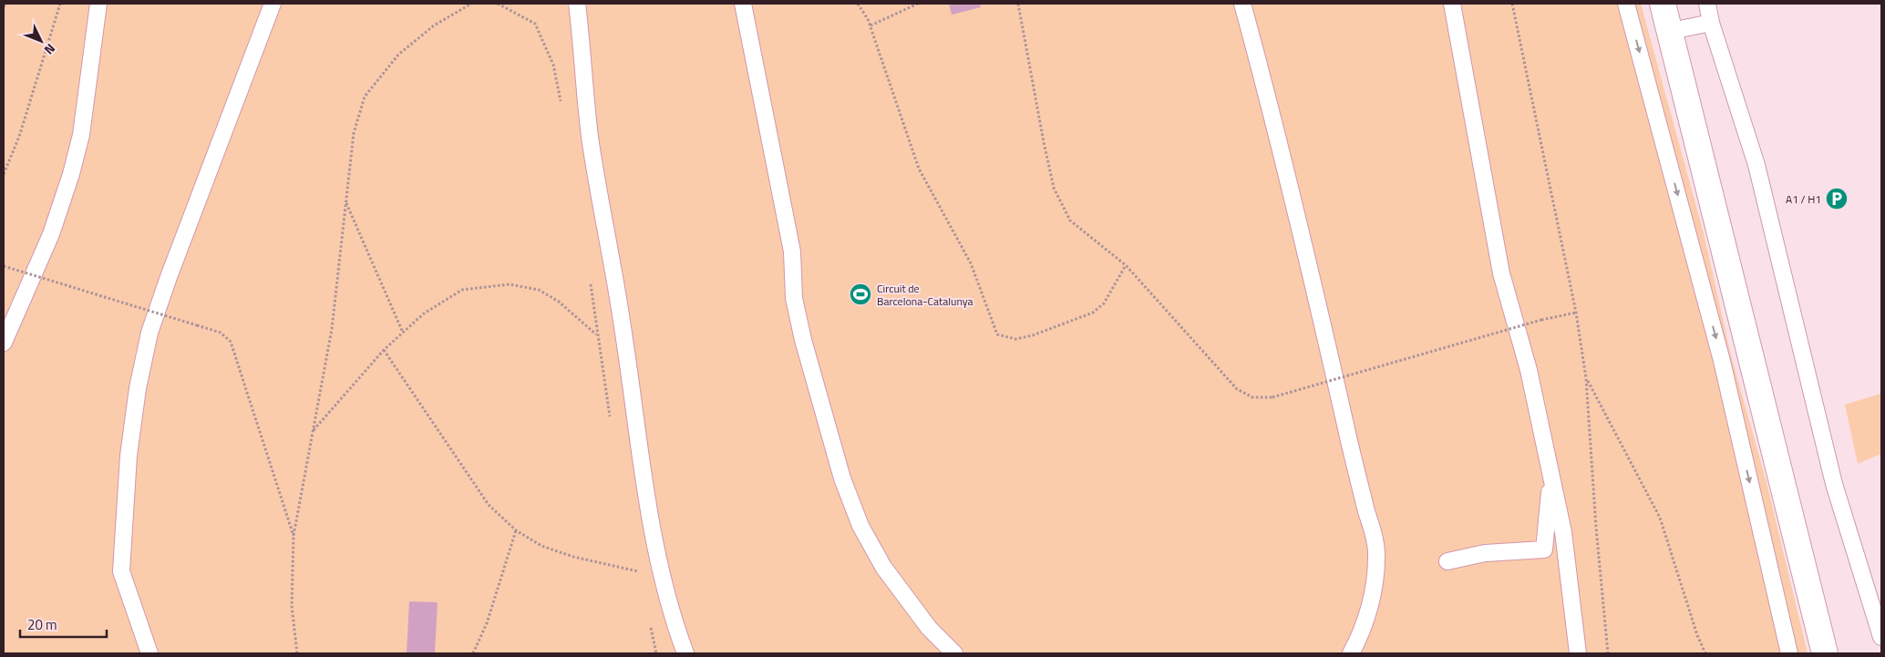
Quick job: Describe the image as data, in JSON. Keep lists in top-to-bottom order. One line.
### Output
{"places":{"parking":["A1 / H1"],"sports":["Circuit de Barcelona-Catalunya"]},"scale_bar":"20 m","north":"bottom right"}
